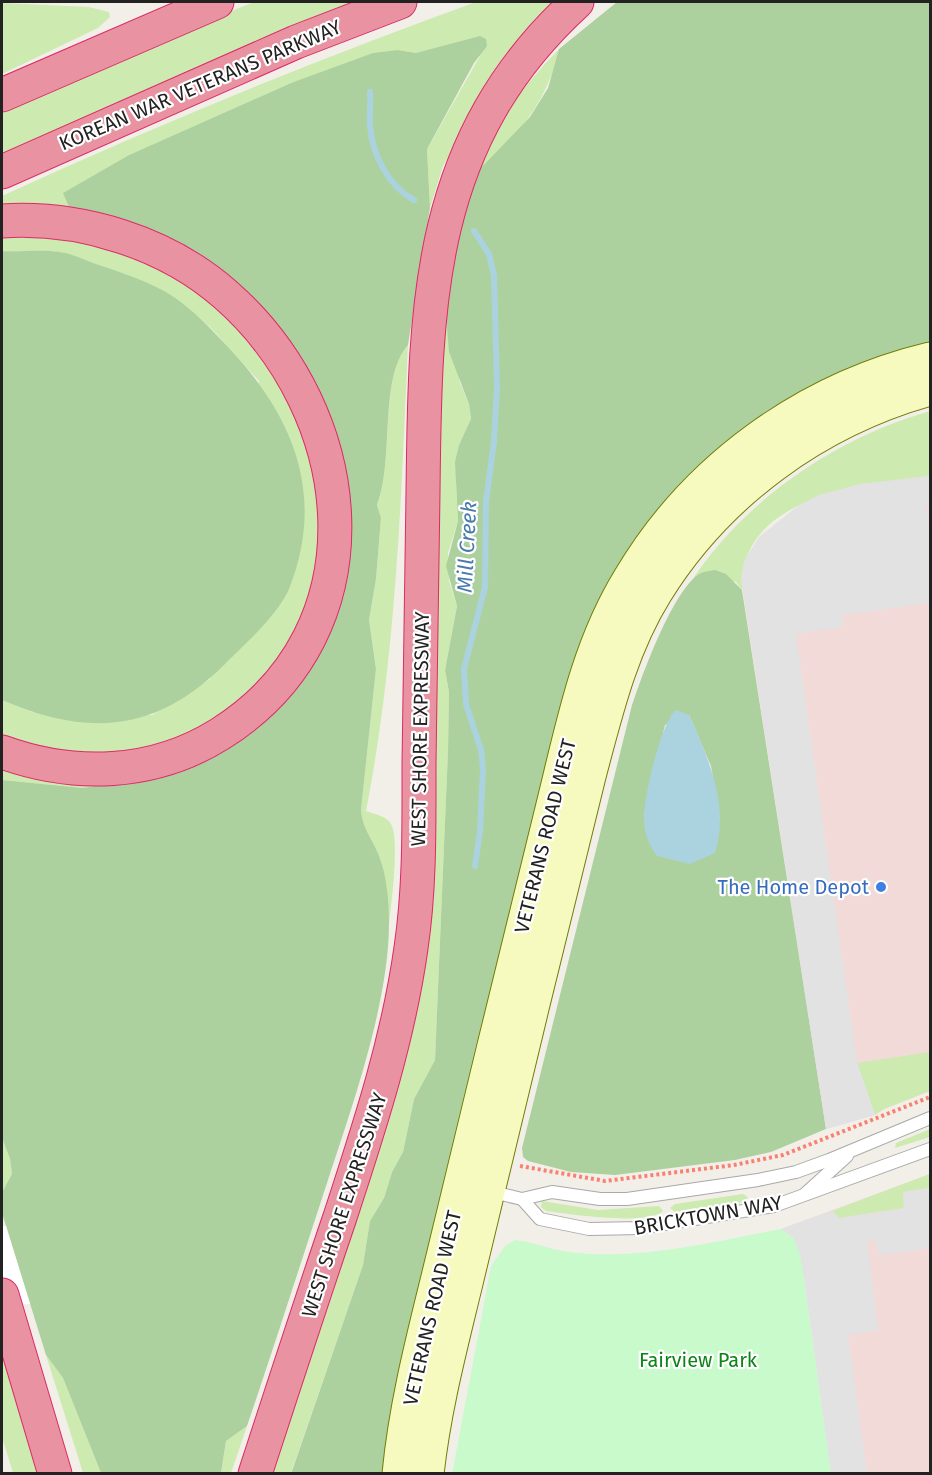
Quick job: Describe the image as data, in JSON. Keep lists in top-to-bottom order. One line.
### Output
{"streets":{"highway":["KOREAN WAR VETERANS PARKWAY","WEST SHORE EXPRESSWAY"],"street":["VETERANS ROAD WEST"],"lane":["BRICKTOWN WAY"]},"crossings":[["VETERANS ROAD WEST","BRICKTOWN WAY"]],"water":["Mill Creek"],"parks":["Fairview Park"],"places":["The Home Depot"]}
